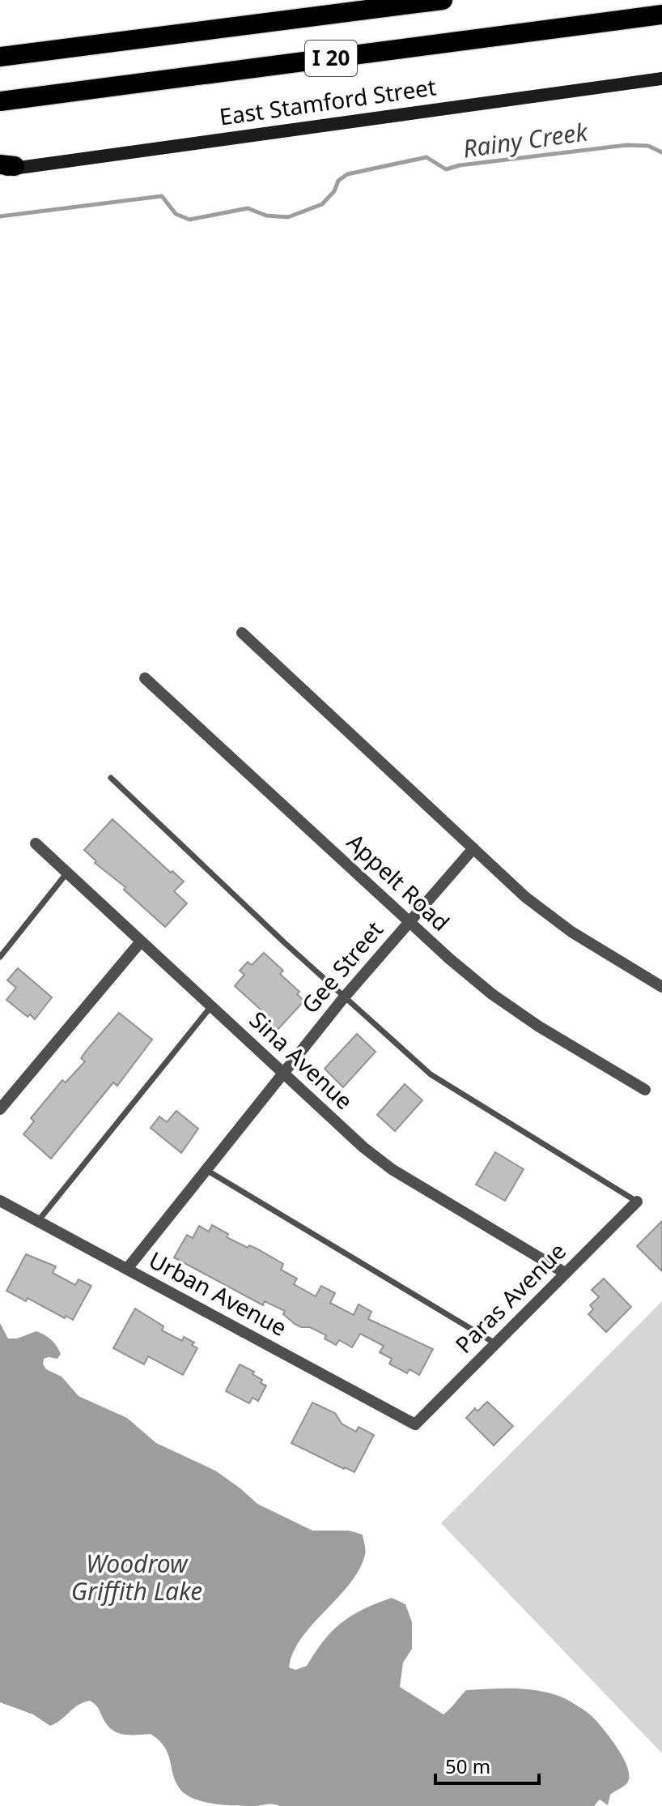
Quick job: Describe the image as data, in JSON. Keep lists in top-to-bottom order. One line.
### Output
{"streets":{"highway":["I 20"],"main road":["East Stamford Street"],"street":["Appelt Road","Gee Street","Sina Avenue","Urban Avenue","Paras Avenue"]},"crossings":[["Appelt Road","Gee Street"],["Gee Street","Sina Avenue"],["Gee Street","Urban Avenue"],["Sina Avenue","Paras Avenue"],["Urban Avenue","Paras Avenue"]],"water":["Rainy Creek","Woodrow Griffith Lake"],"scale_bar":"50 m"}
